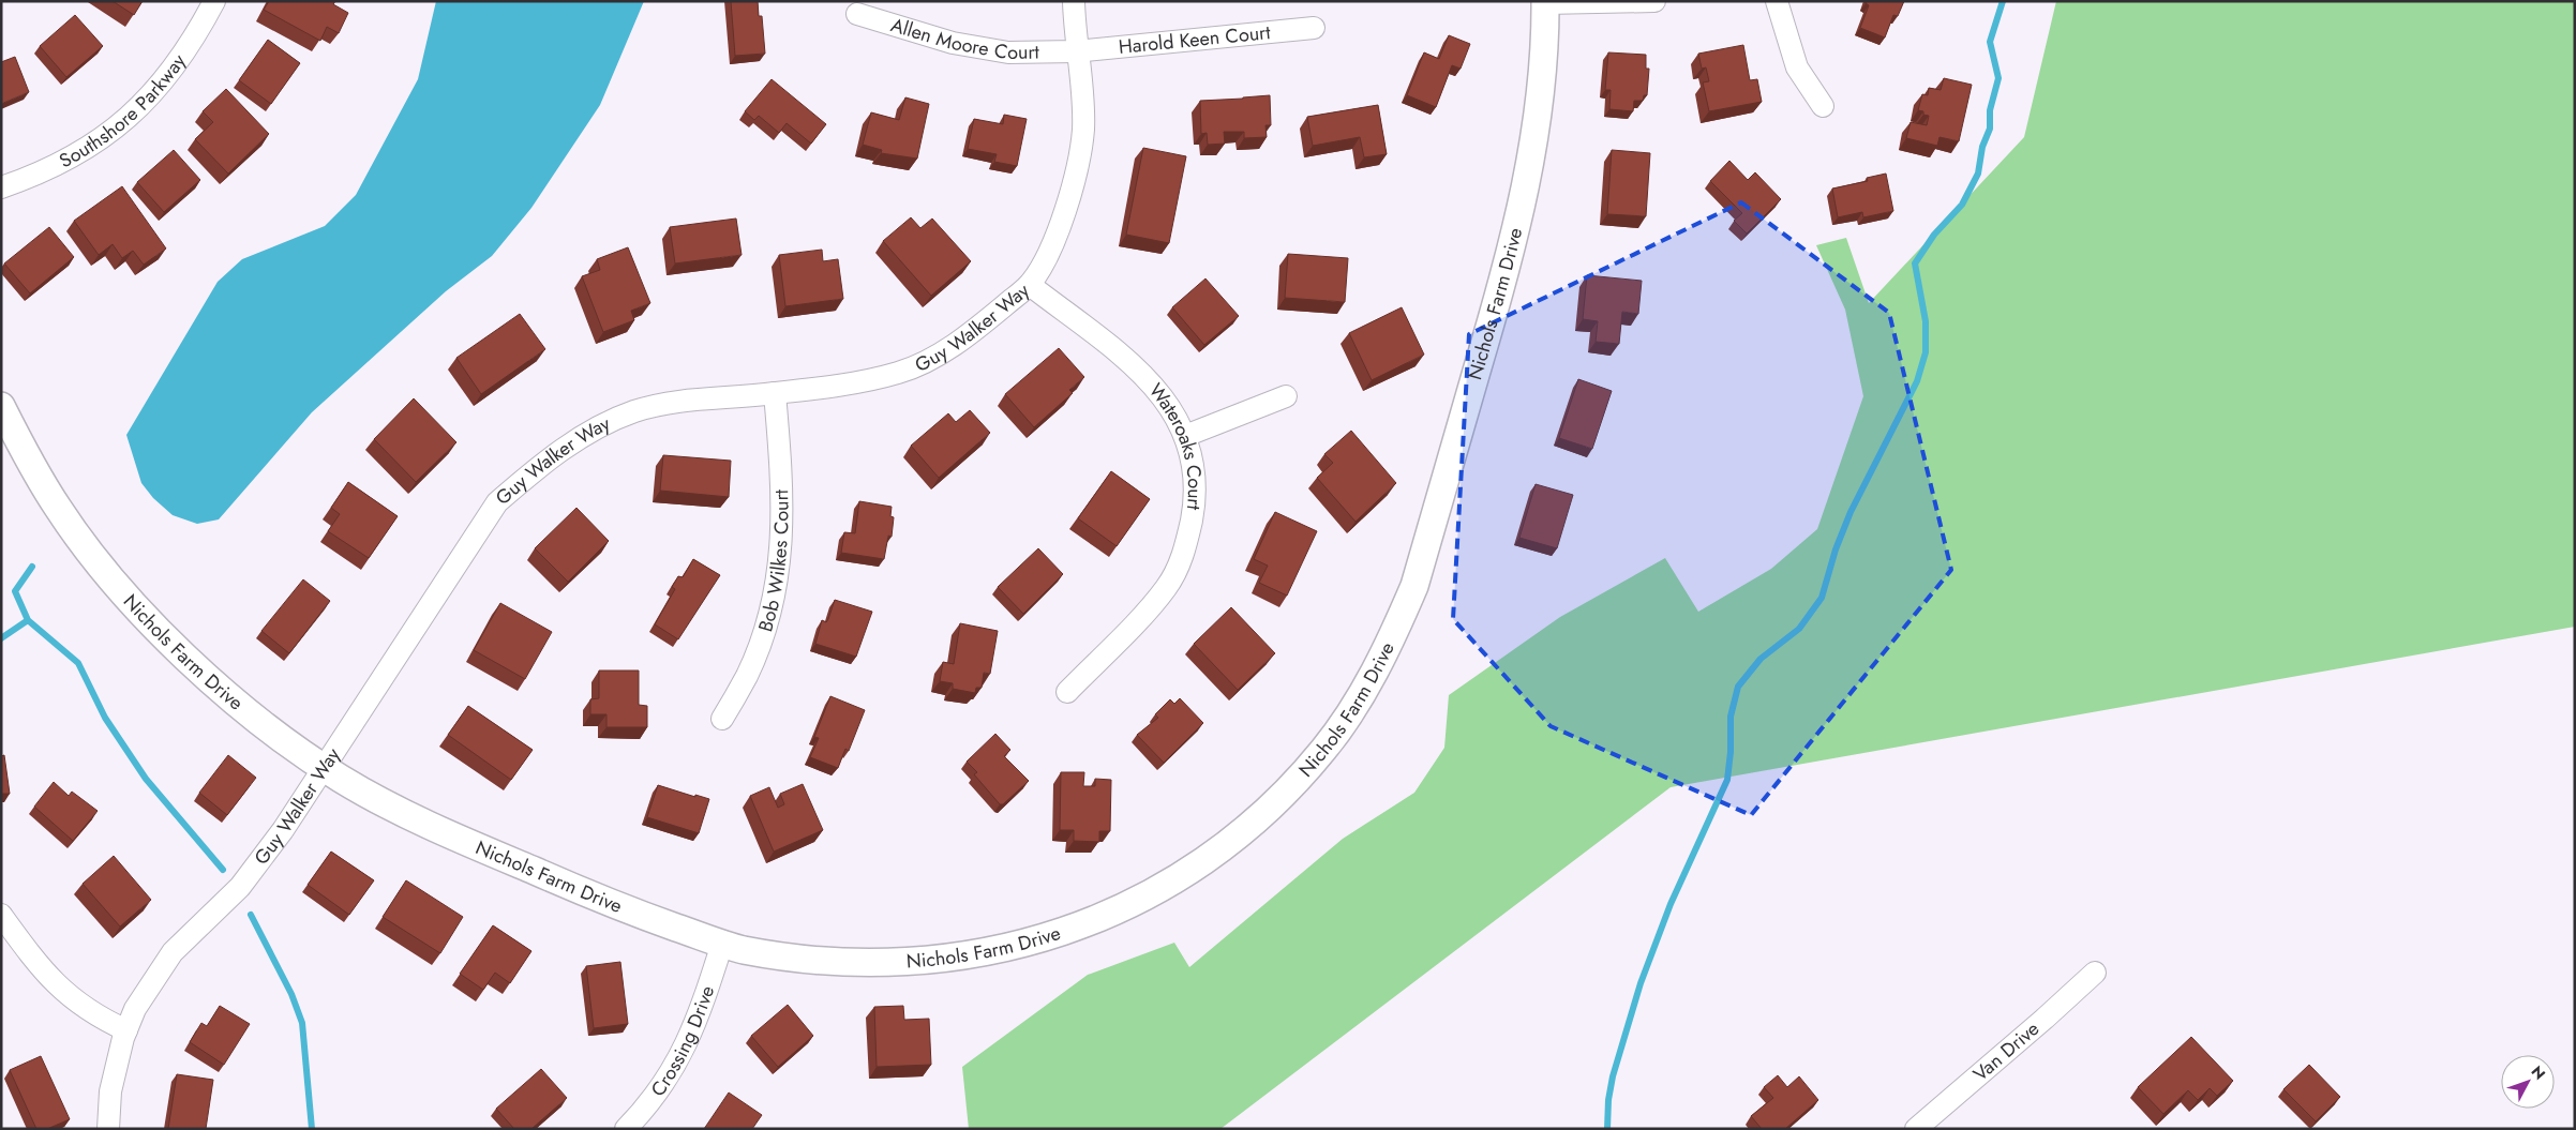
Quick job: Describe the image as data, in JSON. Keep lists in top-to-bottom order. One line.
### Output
{"streets":{"street":["Allen Moore Court","Harold Keen Court","Southshore Parkway","Nichols Farm Drive","Guy Walker Way","Wateroaks Court","Bob Wilkes Court","Crossing Drive","Van Drive"]},"crossings":[["Allen Moore Court","Harold Keen Court"],["Allen Moore Court","Guy Walker Way"],["Harold Keen Court","Guy Walker Way"],["Nichols Farm Drive","Guy Walker Way"],["Nichols Farm Drive","Crossing Drive"],["Guy Walker Way","Wateroaks Court"],["Guy Walker Way","Bob Wilkes Court"]],"north":"top right"}
